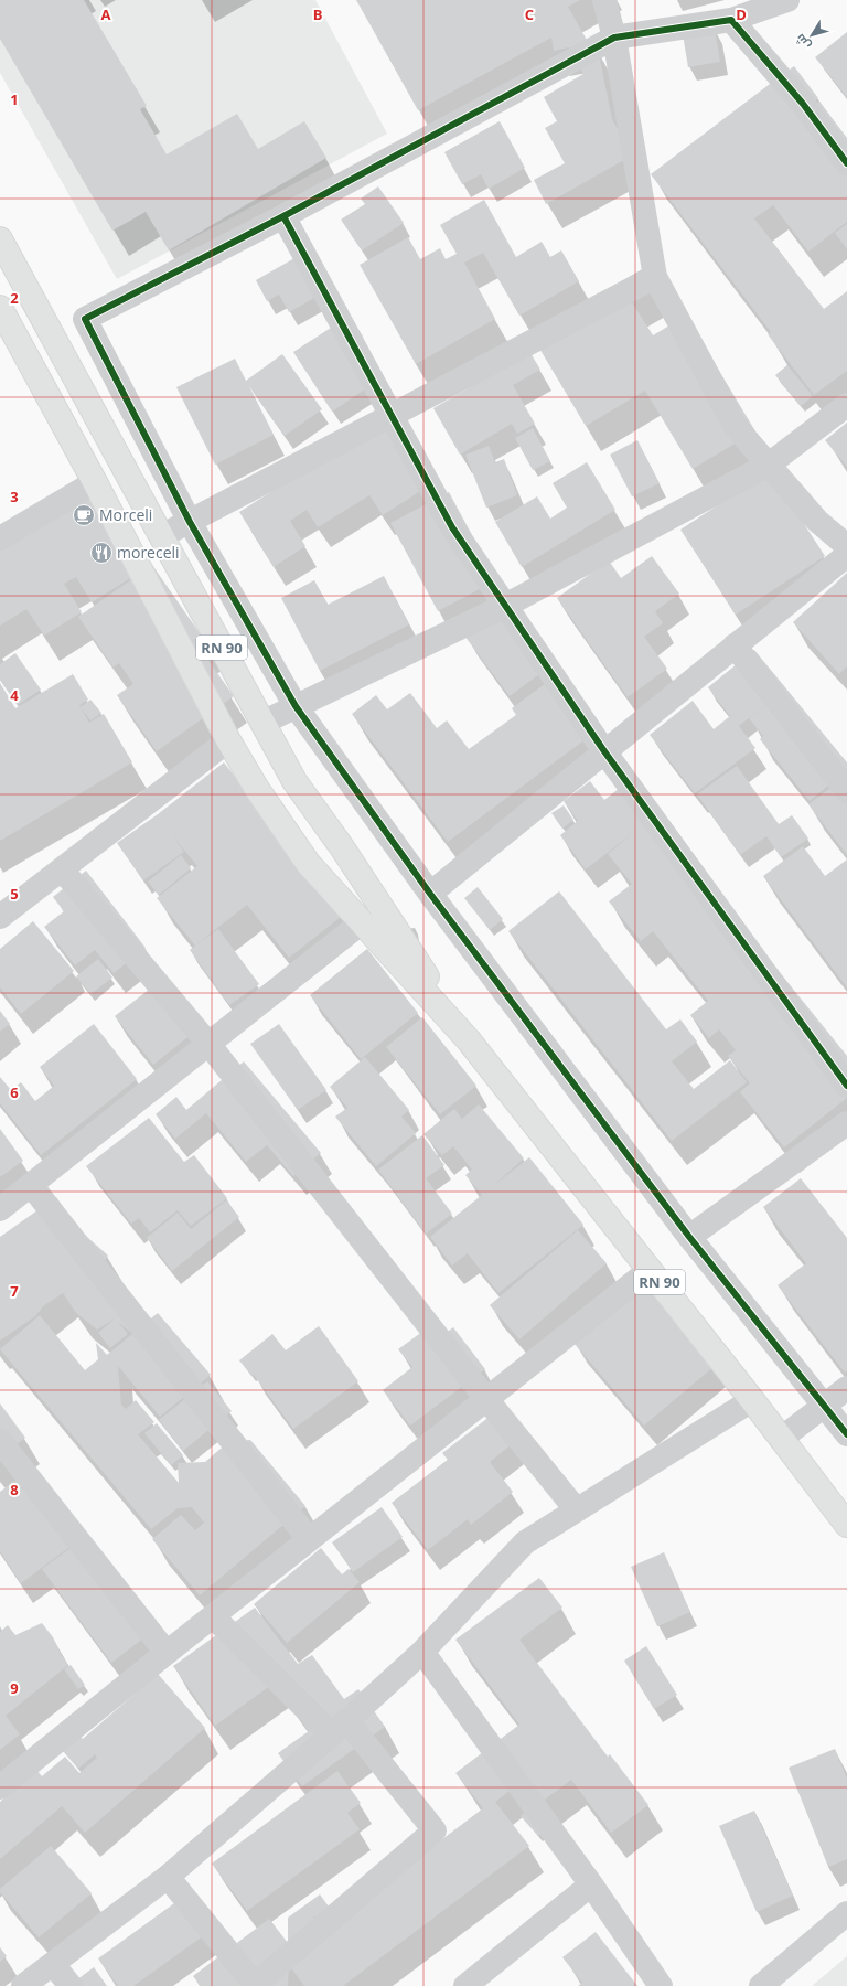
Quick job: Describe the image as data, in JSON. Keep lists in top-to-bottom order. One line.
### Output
{"streets":{"main road":["RN 90"]},"places":{"cafe":["Morceli"],"restaurant":["moreceli"]},"north":"bottom left","grid":{"columns":["A","B","C","D"],"rows":["1","2","3","4","5","6","7","8","9"]}}
